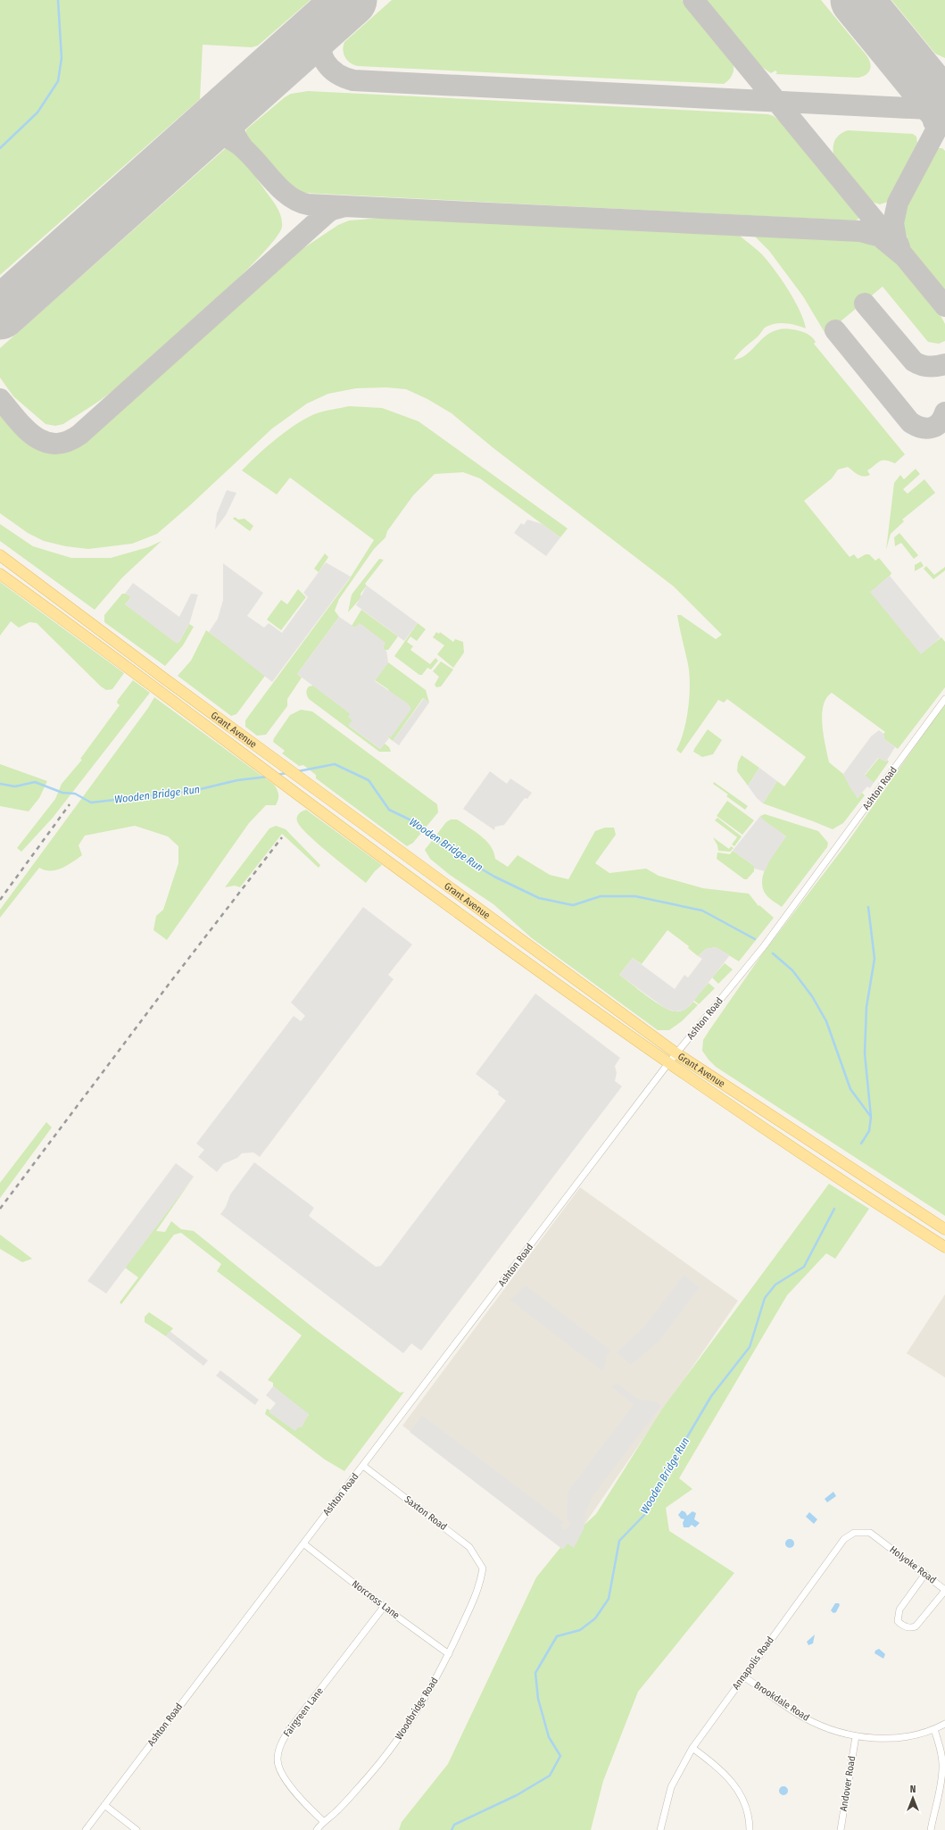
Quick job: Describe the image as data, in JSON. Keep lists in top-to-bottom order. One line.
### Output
{"streets":{"main road":["Grant Avenue"],"street":["Ashton Road","Saxton Road","Holyoke Road","Norcross Lane","Annapolis Road","Brookdale Road","Woodbridge Road","Fairgreen Lane","Andover Road"]},"crossings":[["Grant Avenue","Ashton Road"],["Ashton Road","Saxton Road"],["Ashton Road","Norcross Lane"],["Saxton Road","Woodbridge Road"],["Holyoke Road","Annapolis Road"],["Norcross Lane","Woodbridge Road"],["Norcross Lane","Fairgreen Lane"],["Annapolis Road","Brookdale Road"],["Brookdale Road","Andover Road"],["Woodbridge Road","Fairgreen Lane"]],"water":["Wooden Bridge Run"],"north":"top"}
